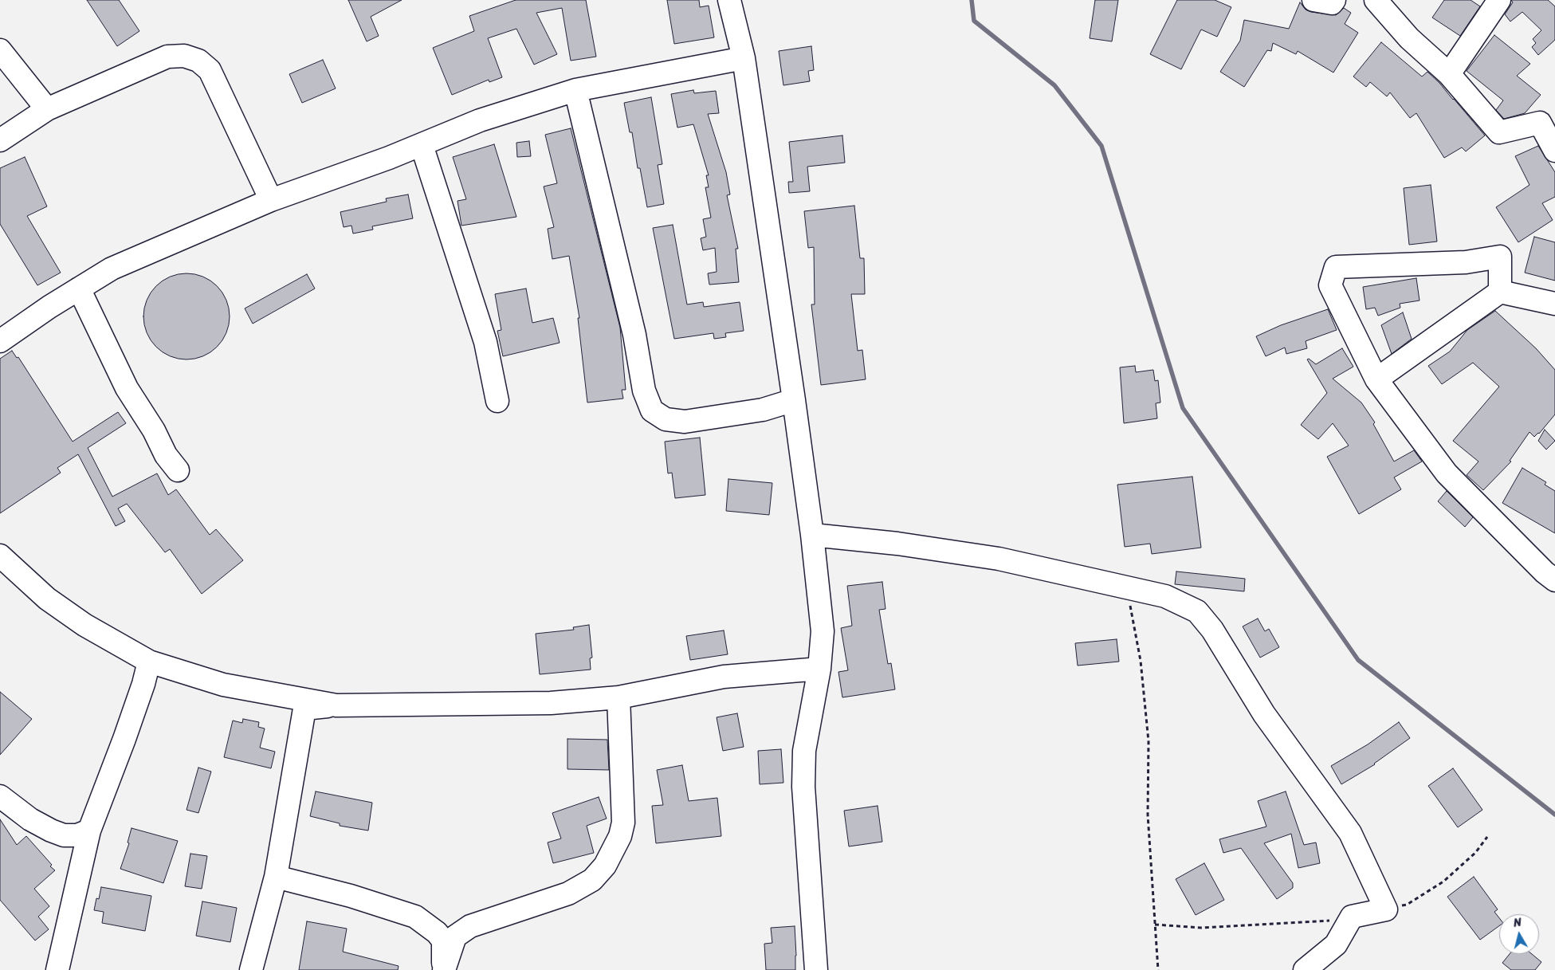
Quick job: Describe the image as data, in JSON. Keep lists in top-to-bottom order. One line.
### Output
{"north":"top"}
